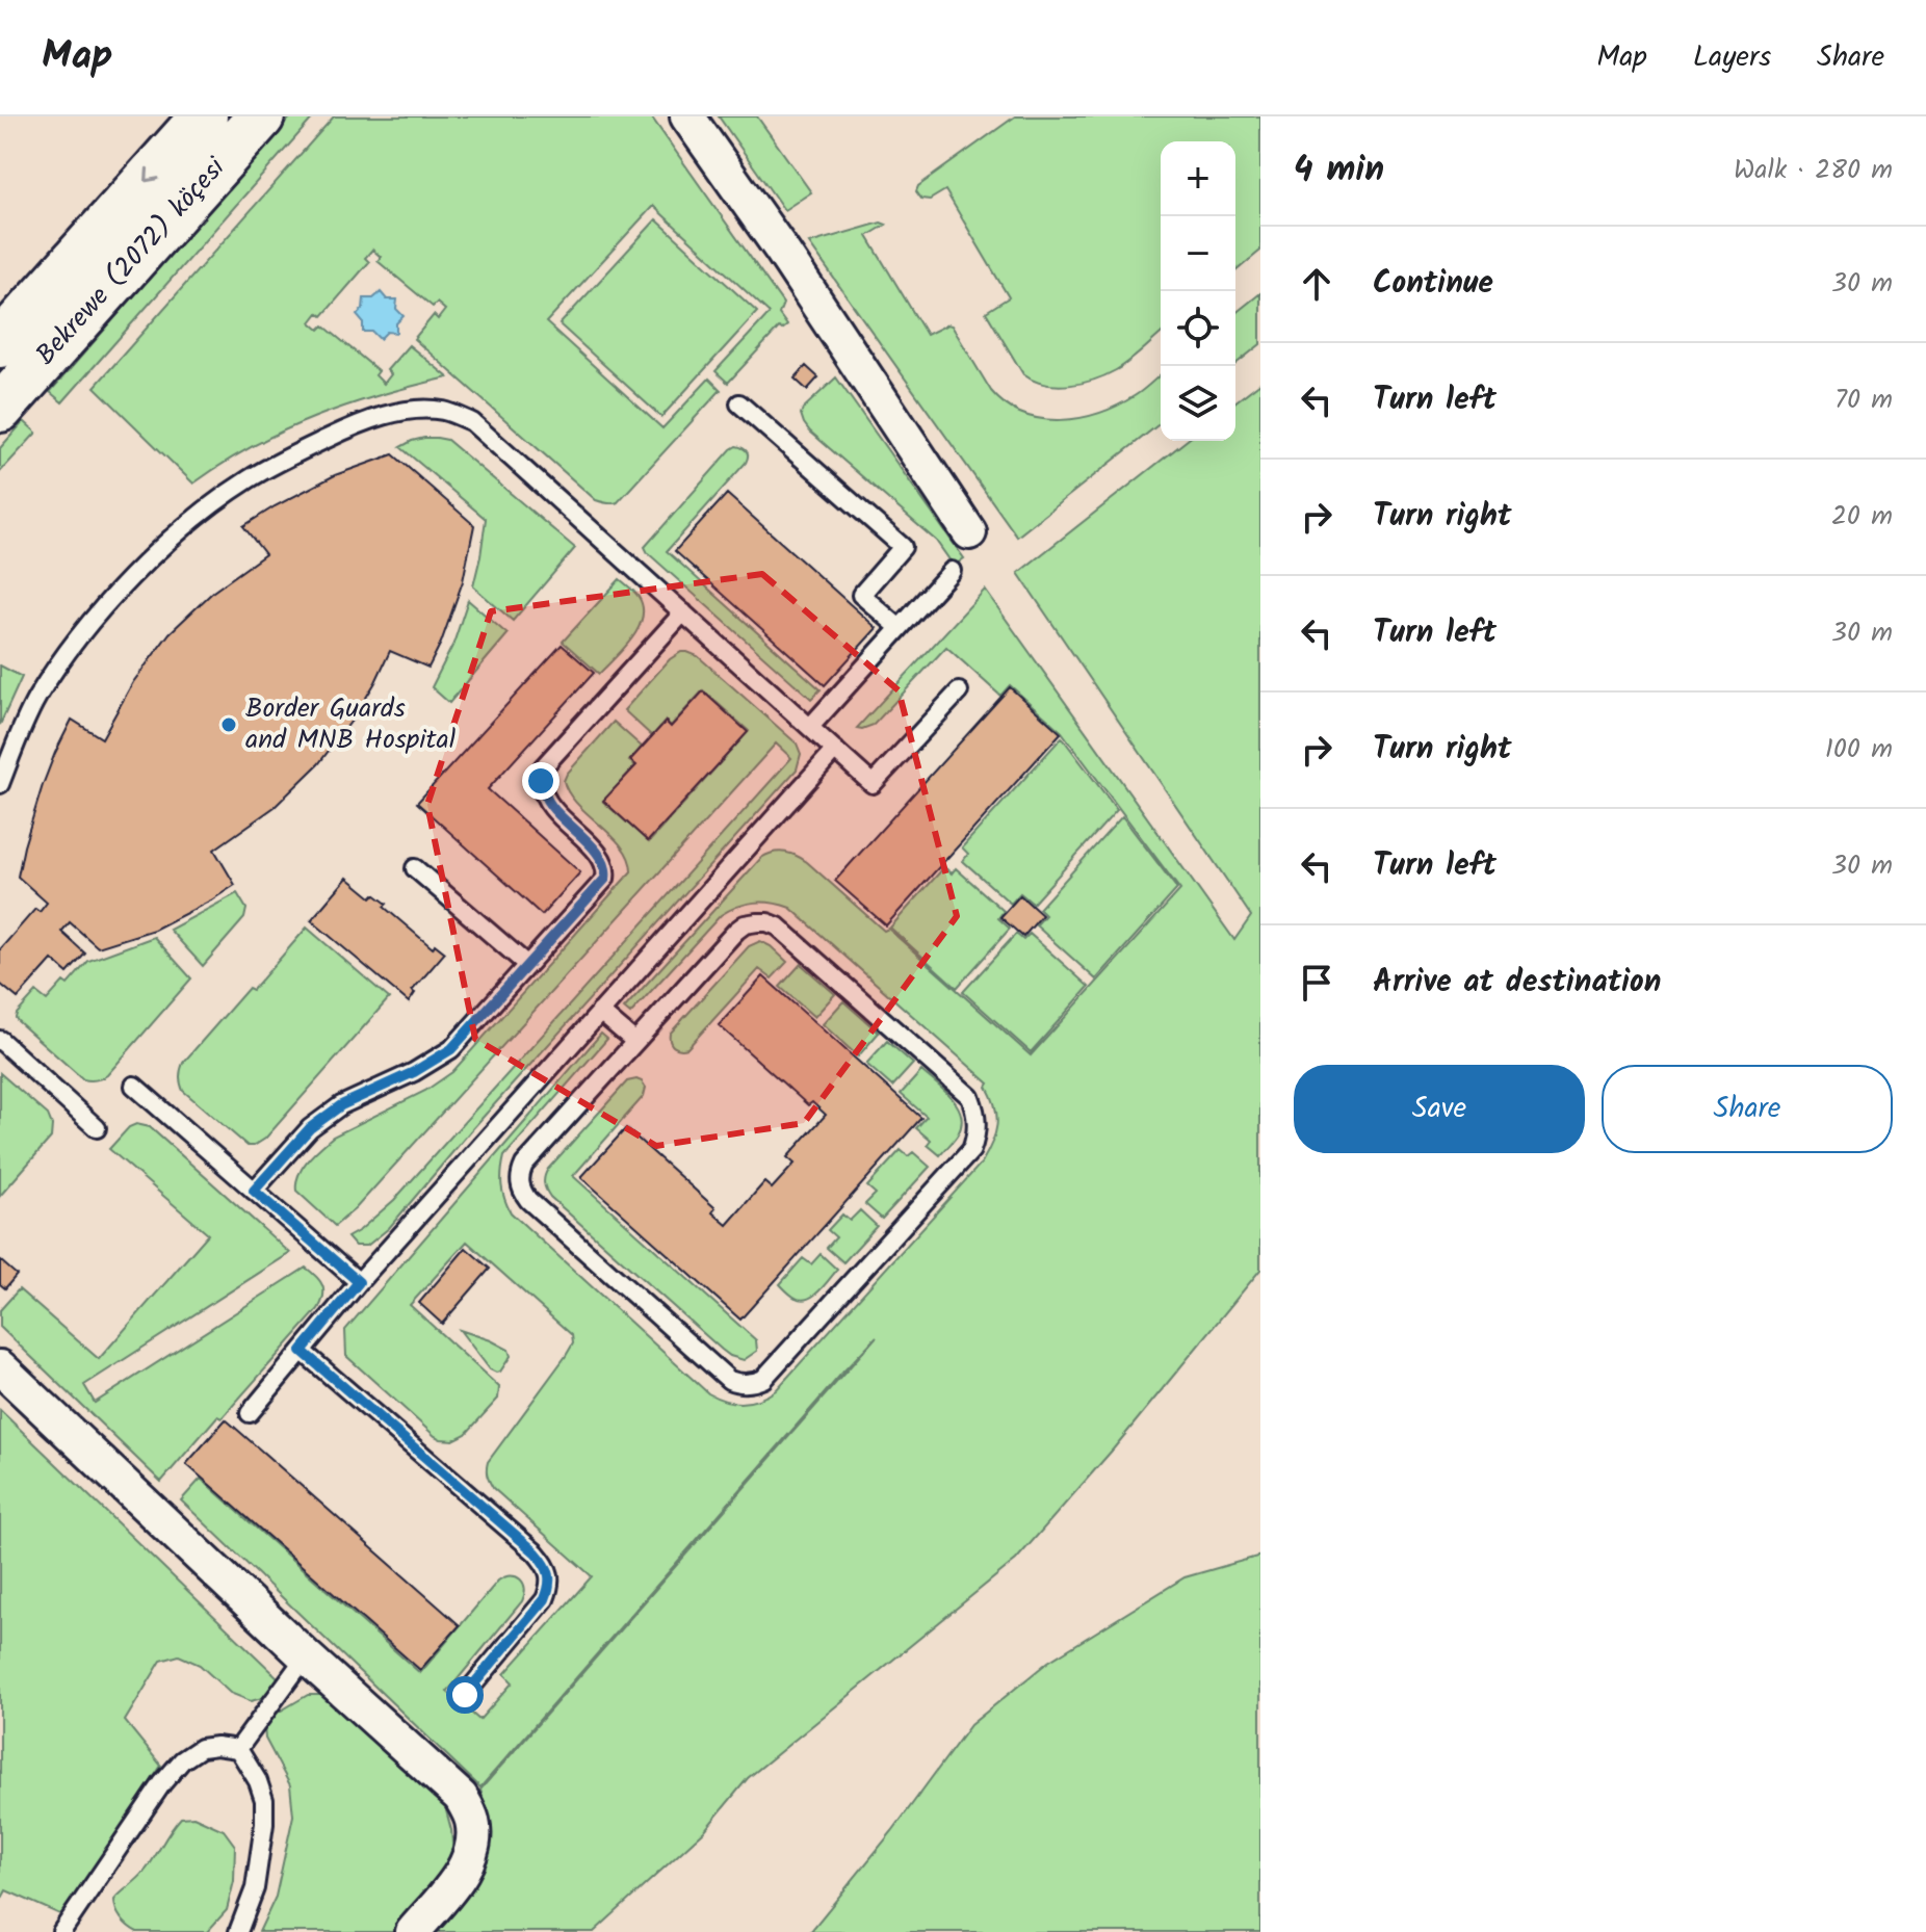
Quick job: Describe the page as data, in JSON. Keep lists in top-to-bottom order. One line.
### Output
{"streets":{"main road":["Bekrewe (2072) köçesi"]},"places":["Border Guards and MNB Hospital"],"page":{"header":"Map","nav":["Map","Layers","Share"],"heading":["4 min","Walk · 280 m"],"map_buttons":["+","−"],"list":[["Continue","30 m"],["Turn left","70 m"],["Turn right","20 m"],["Turn left","30 m"],["Turn right","100 m"],["Turn left","30 m"],"Arrive at destination"],"buttons":["Save","Share"]}}
